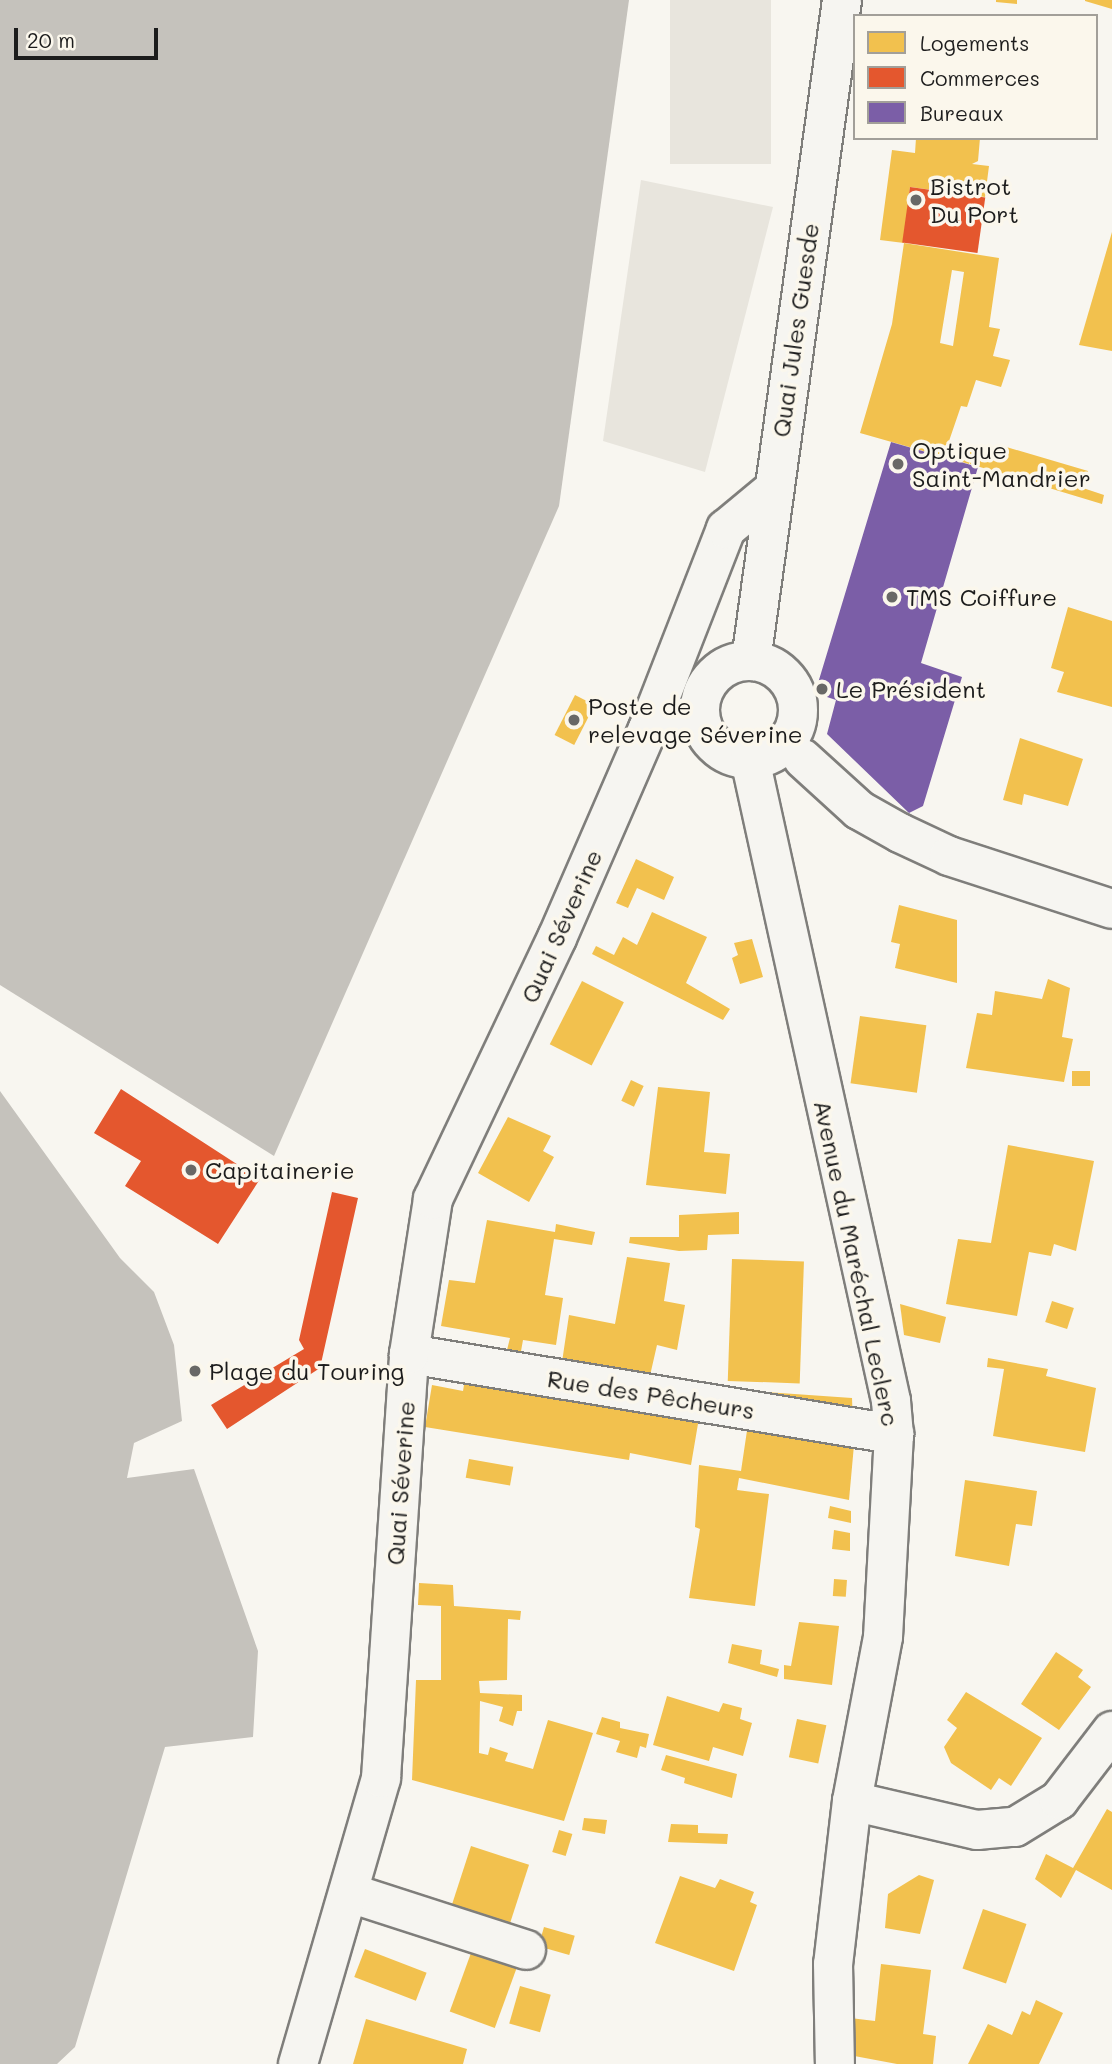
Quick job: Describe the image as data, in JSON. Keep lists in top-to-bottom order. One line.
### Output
{"streets":{"street":["Quai Jules Guesde","Quai Séverine","Avenue du Maréchal Leclerc","Rue des Pêcheurs"]},"crossings":[["Quai Jules Guesde","Quai Séverine"],["Quai Jules Guesde","Avenue du Maréchal Leclerc"],["Quai Séverine","Rue des Pêcheurs"],["Avenue du Maréchal Leclerc","Rue des Pêcheurs"]],"places":["Bistrot Du Port","Optique Saint-Mandrier","TMS Coiffure","Le Président","Poste de relevage Séverine","Capitainerie","Plage du Touring"],"legend":["Logements","Commerces","Bureaux"],"scale_bar":"20 m"}
